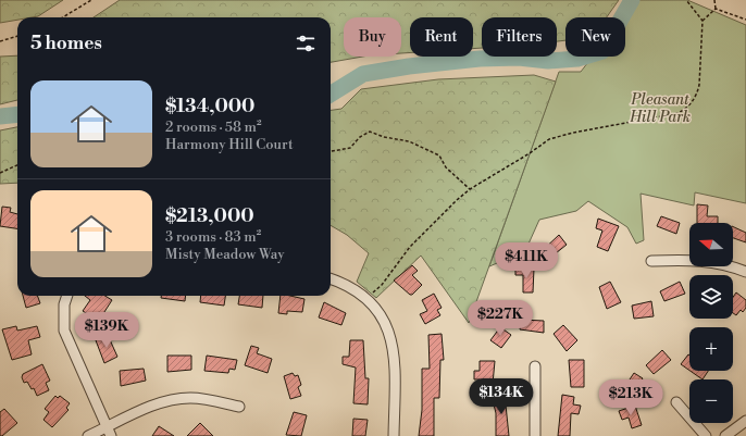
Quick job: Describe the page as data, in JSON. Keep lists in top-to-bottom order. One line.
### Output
{"parks":["Pleasant Hill Park"],"north":"left","page":{"chip":["Buy","Rent","Filters","New"],"heading":"5 homes","list":[{"name":"$134,000","note":"2 rooms · 58 m² · Harmony Hill Court"},{"name":"$213,000","note":"3 rooms · 83 m² · Misty Meadow Way"}],"map_buttons":["+","−"],"price":["$411K","$227K","$139K","$134K","$213K"]}}
